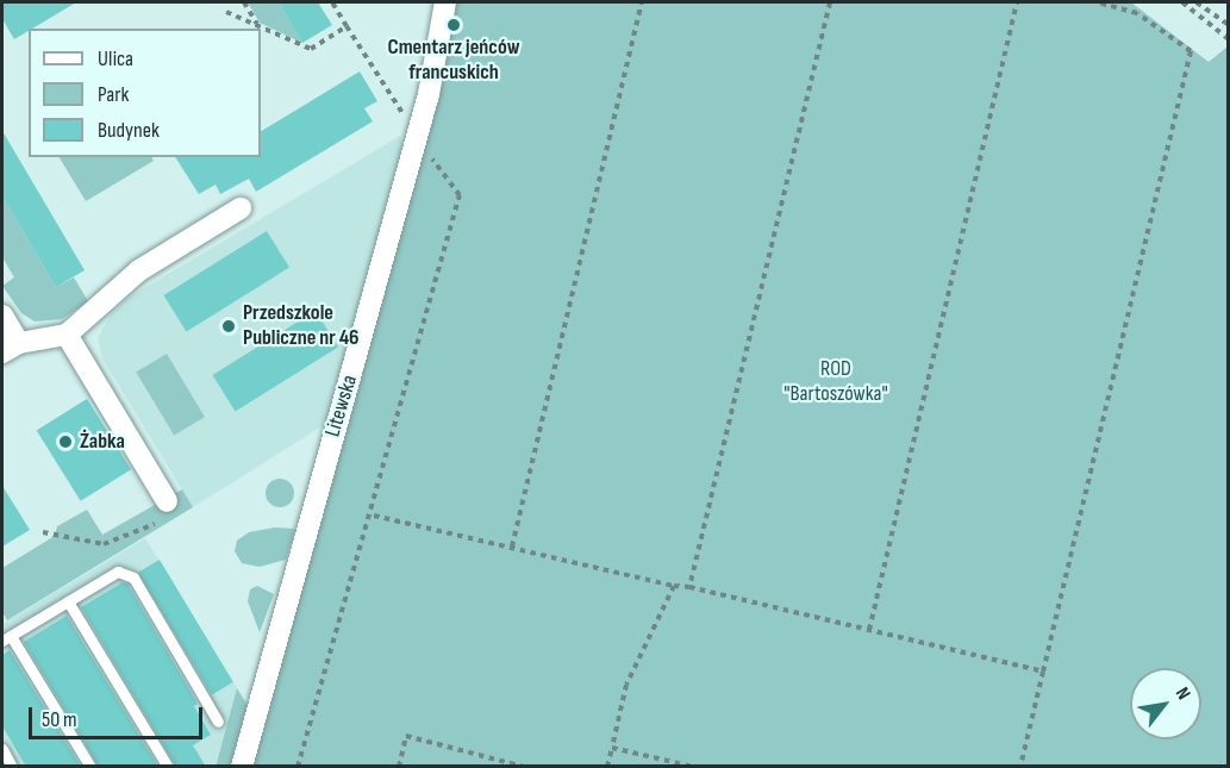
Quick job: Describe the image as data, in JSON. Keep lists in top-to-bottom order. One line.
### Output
{"streets":{"street":["Litewska"]},"parks":["ROD \"Bartoszówka\""],"places":["Cmentarz jeńców francuskich","Przedszkole Publiczne nr 46","Żabka"],"legend":["Ulica","Park","Budynek"],"scale_bar":"50 m","north":"top right"}
